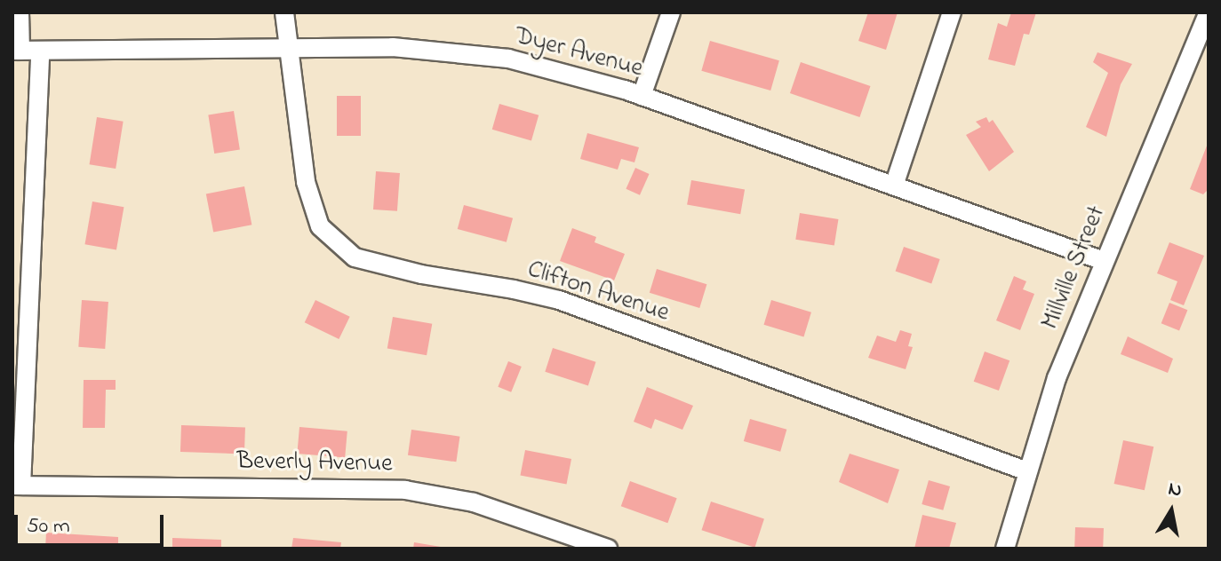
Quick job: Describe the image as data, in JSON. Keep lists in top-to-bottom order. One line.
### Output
{"streets":{"street":["Dyer Avenue","Millville Street","Clifton Avenue","Beverly Avenue"]},"crossings":[["Dyer Avenue","Millville Street"],["Dyer Avenue","Clifton Avenue"],["Millville Street","Clifton Avenue"]],"scale_bar":"50 m","north":"top"}
